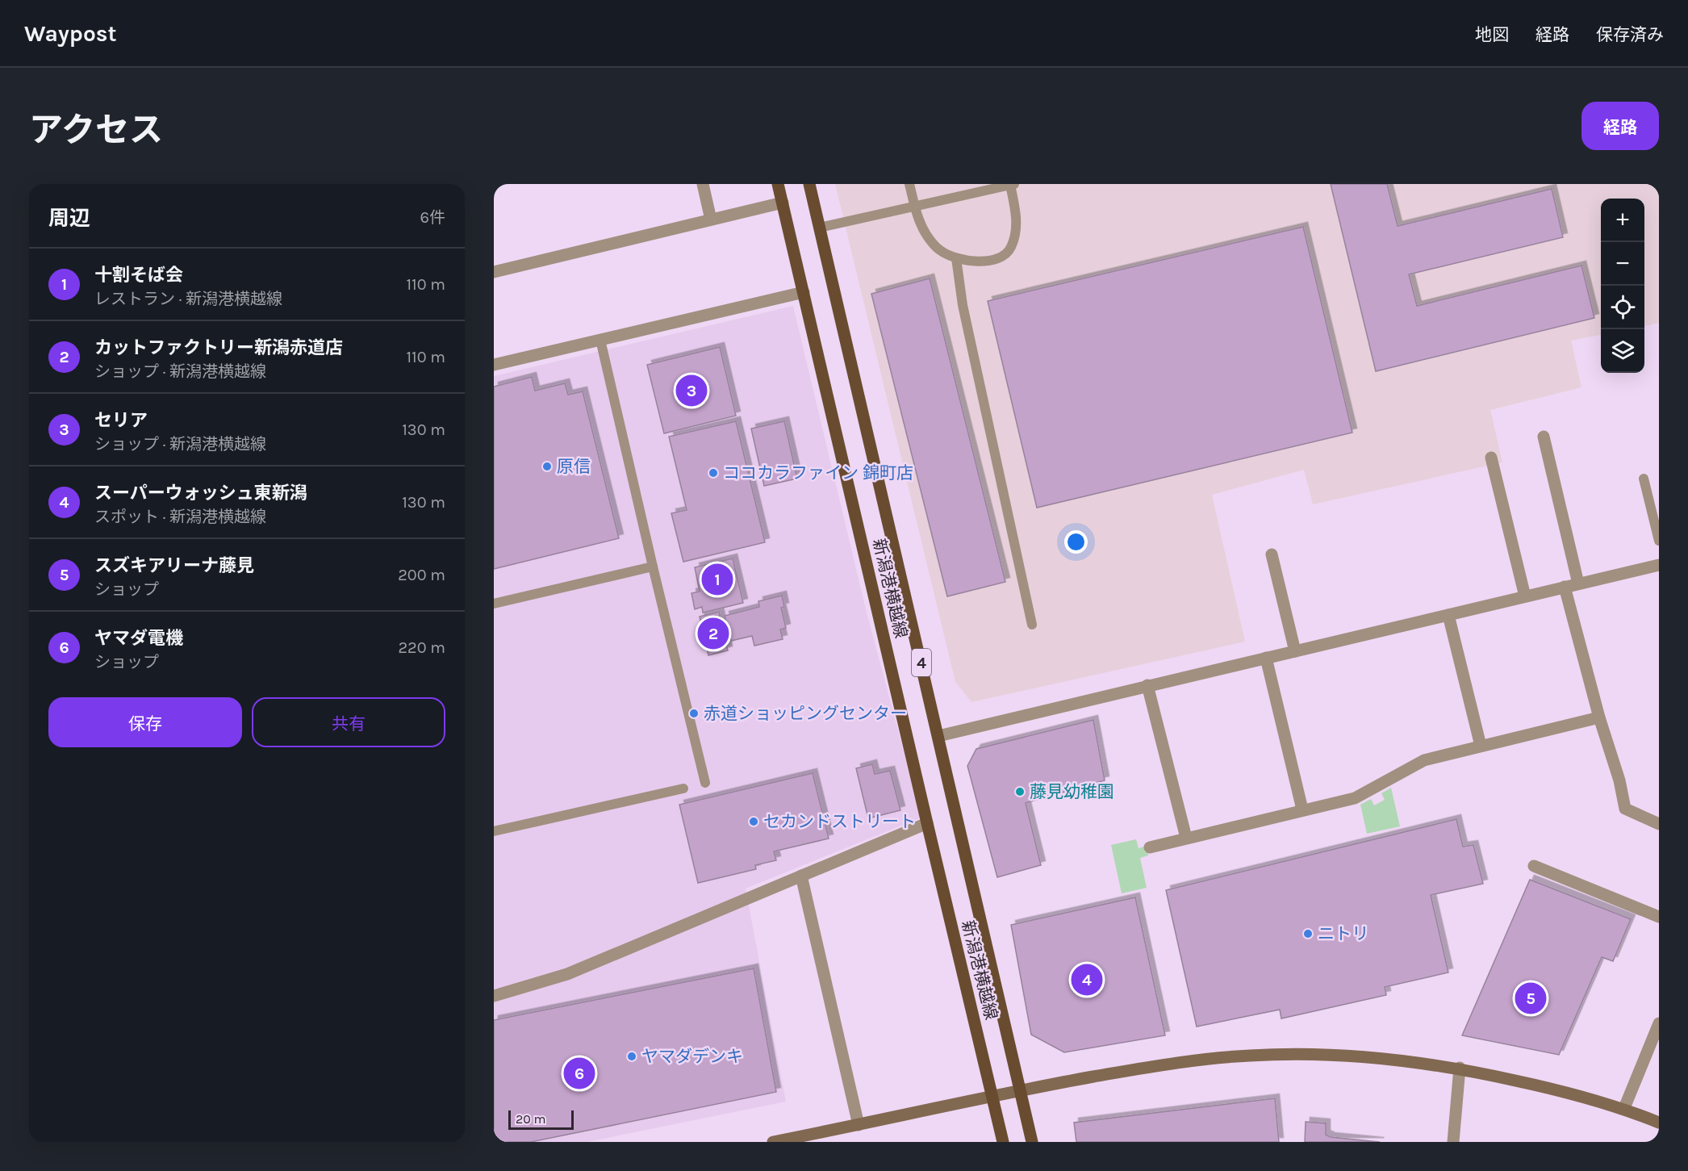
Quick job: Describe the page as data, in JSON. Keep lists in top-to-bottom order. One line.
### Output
{"streets":{"main road":["新潟港横越線","4"]},"places":["原信","ココカラファイン 錦町店","赤道ショッピングセンター","藤見幼稚園","セカンドストリート","ニトリ","ヤマダデンキ"],"scale_bar":"20 m","page":{"header":"Waypost","nav":["地図","経路","保存済み"],"title":"アクセス","buttons":["経路",["保存","共有"]],"heading":["周辺","6件"],"map_buttons":["+","−"],"list":[{"mark":"1","name":"十割そば会","note":"レストラン · 新潟港横越線","value":"110 m"},{"mark":"2","name":"カットファクトリー新潟赤道店","note":"ショップ · 新潟港横越線","value":"110 m"},{"mark":"3","name":"セリア","note":"ショップ · 新潟港横越線","value":"130 m"},{"mark":"4","name":"スーパーウォッシュ東新潟","note":"スポット · 新潟港横越線","value":"130 m"},{"mark":"5","name":"スズキアリーナ藤見","note":"ショップ","value":"200 m"},{"mark":"6","name":"ヤマダ電機","note":"ショップ","value":"220 m"}],"pins":["3","1","2","4","5","6"],"scale":"20 m"}}
